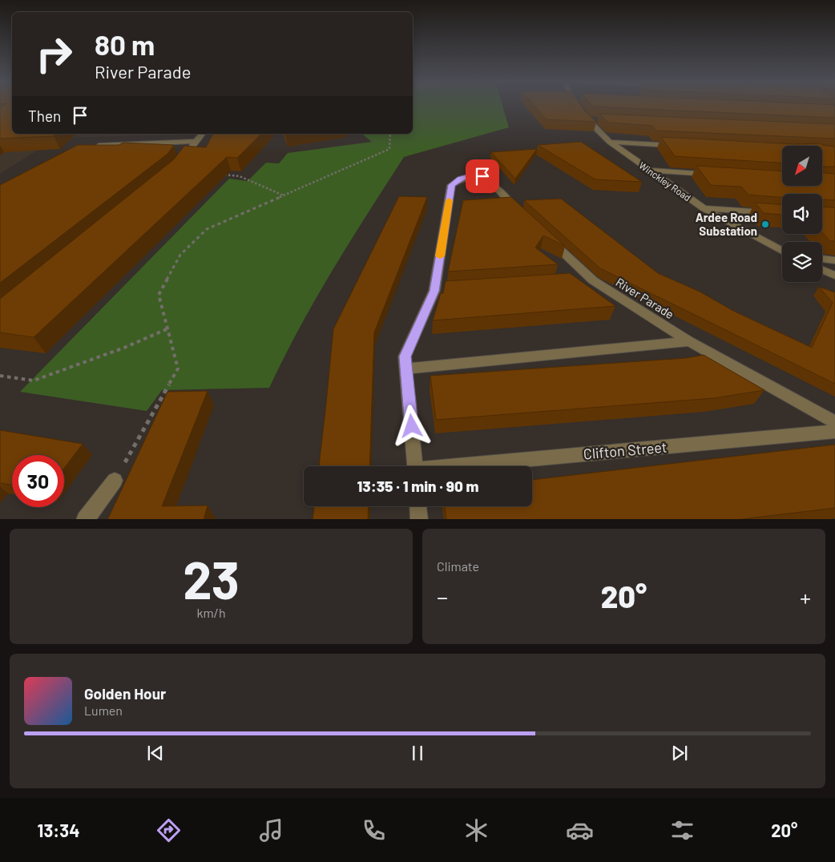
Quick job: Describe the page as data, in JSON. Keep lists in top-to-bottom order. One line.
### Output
{"streets":{"street":["Winckley Road","River Parade","Clifton Street"]},"places":["Ardee Road Substation"],"north":"bottom left","page":{"turn":["80 m","River Parade"],"then":"Then","limit":"30","trip":"13:35 · 1 min · 90 m","tile":[["23","km/h"],"Climate"],"heat":["−","20°","+"],"song":["Golden Hour","Lumen"],"tabs":["13:34","20°"]}}
